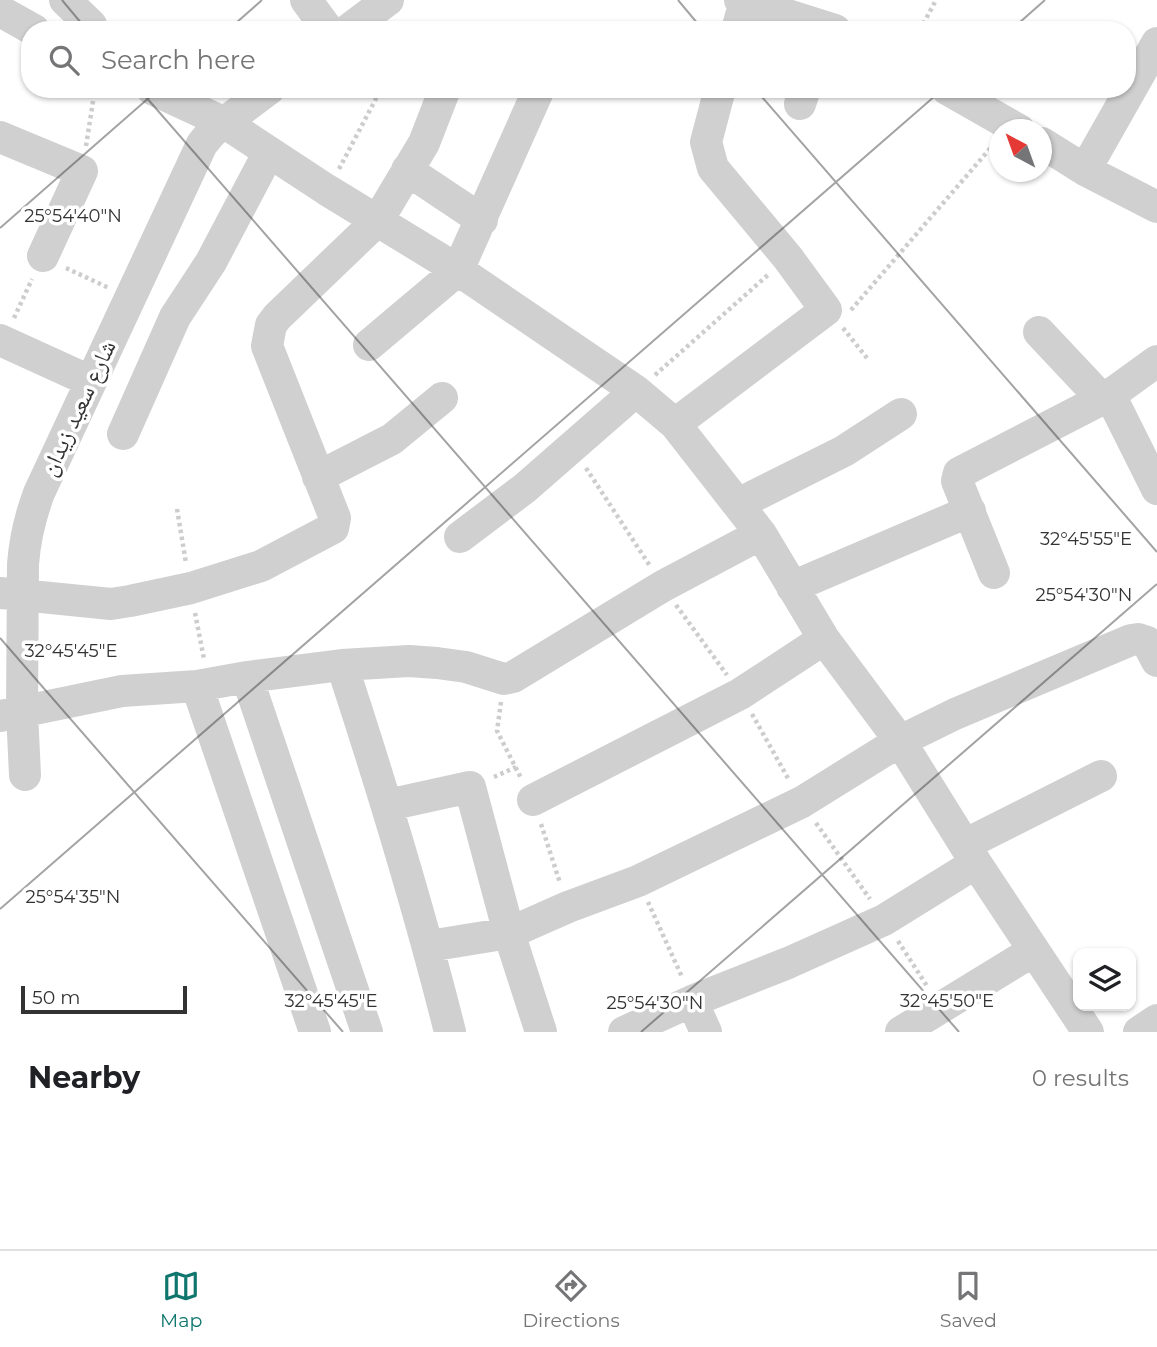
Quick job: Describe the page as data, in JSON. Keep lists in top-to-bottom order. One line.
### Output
{"streets":{"street":["شارع سعيد زيدان"]},"scale_bar":"50 m","north":"top left","page":{"search":"Search here","scale":"50 m","heading":["Nearby","0 results"],"nav":["Map","Directions","Saved"]},"coordinates":["25°54'40\"N","32°45'55\"E","25°54'30\"N","32°45'45\"E","25°54'35\"N","32°45'50\"E"]}
